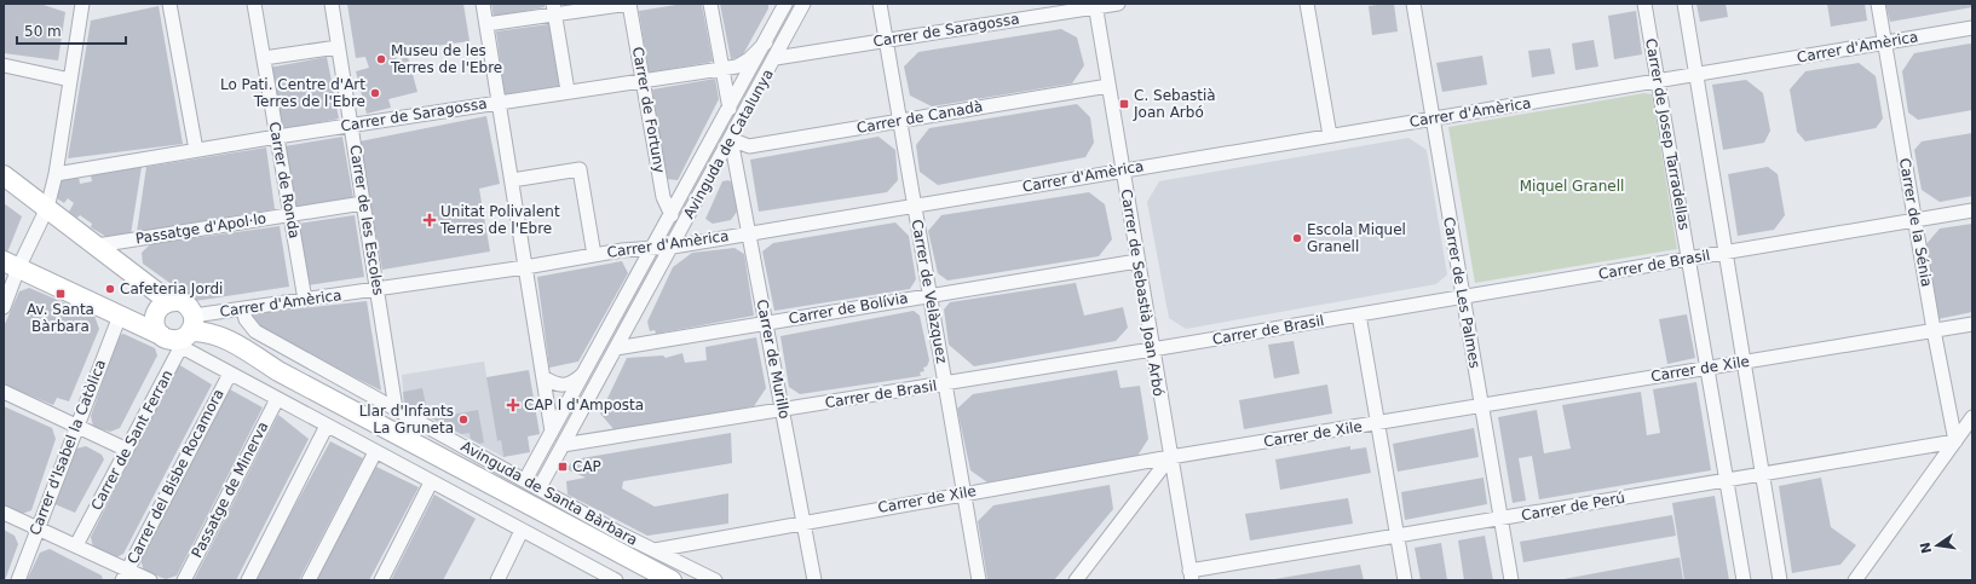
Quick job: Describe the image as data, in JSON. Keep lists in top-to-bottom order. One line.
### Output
{"streets":{"street":["Carrer de Saragossa","Carrer d'Amèrica","Carrer de Fortuny","Carrer de Canadà","Carrer de Josep Tarradellas","Avinguda de Catalunya","Carrer de Ronda","Carrer de les Escoles","Carrer de la Sénia","Passatge d'Apol·lo","Carrer de Brasil","Carrer de Velàzquez","Carrer de Sebastià Joan Arbó","Carrer de Les Palmes","Carrer de Bolívia","Carrer de Murillo","Carrer de Xile","Carrer de Sant Ferran","Carrer d'Isabel la Catòlica","Carrer del Bisbe Rocamora","Passatge de Minerva","Avinguda de Santa Bàrbara","Carrer de Perú"]},"crossings":[["Carrer de Saragossa","Carrer de Fortuny"],["Carrer de Saragossa","Avinguda de Catalunya"],["Carrer de Saragossa","Carrer de Ronda"],["Carrer de Saragossa","Carrer de les Escoles"],["Carrer de Saragossa","Carrer de Velàzquez"],["Carrer de Saragossa","Carrer de Sebastià Joan Arbó"],["Carrer d'Amèrica","Carrer de Josep Tarradellas"],["Carrer d'Amèrica","Avinguda de Catalunya"],["Carrer d'Amèrica","Carrer de Ronda"],["Carrer d'Amèrica","Carrer de les Escoles"],["Carrer d'Amèrica","Carrer de la Sénia"],["Carrer d'Amèrica","Carrer de Velàzquez"],["Carrer d'Amèrica","Carrer de Sebastià Joan Arbó"],["Carrer d'Amèrica","Carrer de Les Palmes"],["Carrer d'Amèrica","Carrer de Murillo"],["Carrer d'Amèrica","Carrer de Sant Ferran"],["Carrer d'Amèrica","Avinguda de Santa Bàrbara"],["Carrer de Canadà","Avinguda de Catalunya"],["Carrer de Canadà","Carrer de Velàzquez"],["Carrer de Canadà","Carrer de Sebastià Joan Arbó"],["Carrer de Canadà","Carrer de Murillo"],["Carrer de Josep Tarradellas","Carrer de Brasil"],["Carrer de Josep Tarradellas","Carrer de Xile"],["Carrer de Josep Tarradellas","Carrer de Perú"],["Avinguda de Catalunya","Carrer de Brasil"],["Avinguda de Catalunya","Carrer de Bolívia"],["Avinguda de Catalunya","Carrer de Murillo"],["Avinguda de Catalunya","Avinguda de Santa Bàrbara"],["Carrer de Ronda","Passatge d'Apol·lo"],["Carrer de les Escoles","Passatge d'Apol·lo"],["Carrer de les Escoles","Avinguda de Santa Bàrbara"],["Carrer de la Sénia","Carrer de Brasil"],["Carrer de la Sénia","Carrer de Xile"],["Carrer de la Sénia","Carrer de Perú"],["Carrer de Brasil","Carrer de Velàzquez"],["Carrer de Brasil","Carrer de Sebastià Joan Arbó"],["Carrer de Brasil","Carrer de Les Palmes"],["Carrer de Brasil","Carrer de Murillo"],["Carrer de Velàzquez","Carrer de Bolívia"],["Carrer de Velàzquez","Carrer de Xile"],["Carrer de Sebastià Joan Arbó","Carrer de Bolívia"],["Carrer de Sebastià Joan Arbó","Carrer de Xile"],["Carrer de Sebastià Joan Arbó","Carrer de Perú"],["Carrer de Les Palmes","Carrer de Xile"],["Carrer de Les Palmes","Carrer de Perú"],["Carrer de Bolívia","Carrer de Murillo"],["Carrer de Murillo","Carrer de Xile"],["Carrer de Xile","Avinguda de Santa Bàrbara"],["Carrer de Sant Ferran","Avinguda de Santa Bàrbara"],["Carrer d'Isabel la Catòlica","Avinguda de Santa Bàrbara"]],"parks":["Miquel Granell"],"places":{"other":["Museu de les Terres de l'Ebre","Lo Pati. Centre d'Art Terres de l'Ebre","Escola Miquel Granell","Cafeteria Jordi","Llar d'Infants La Gruneta"],"transit":["C. Sebastià Joan Arbó","Av. Santa Bàrbara","CAP"],"health":["Unitat Polivalent Terres de l'Ebre","CAP I d'Amposta"]},"scale_bar":"50 m","north":"left"}
